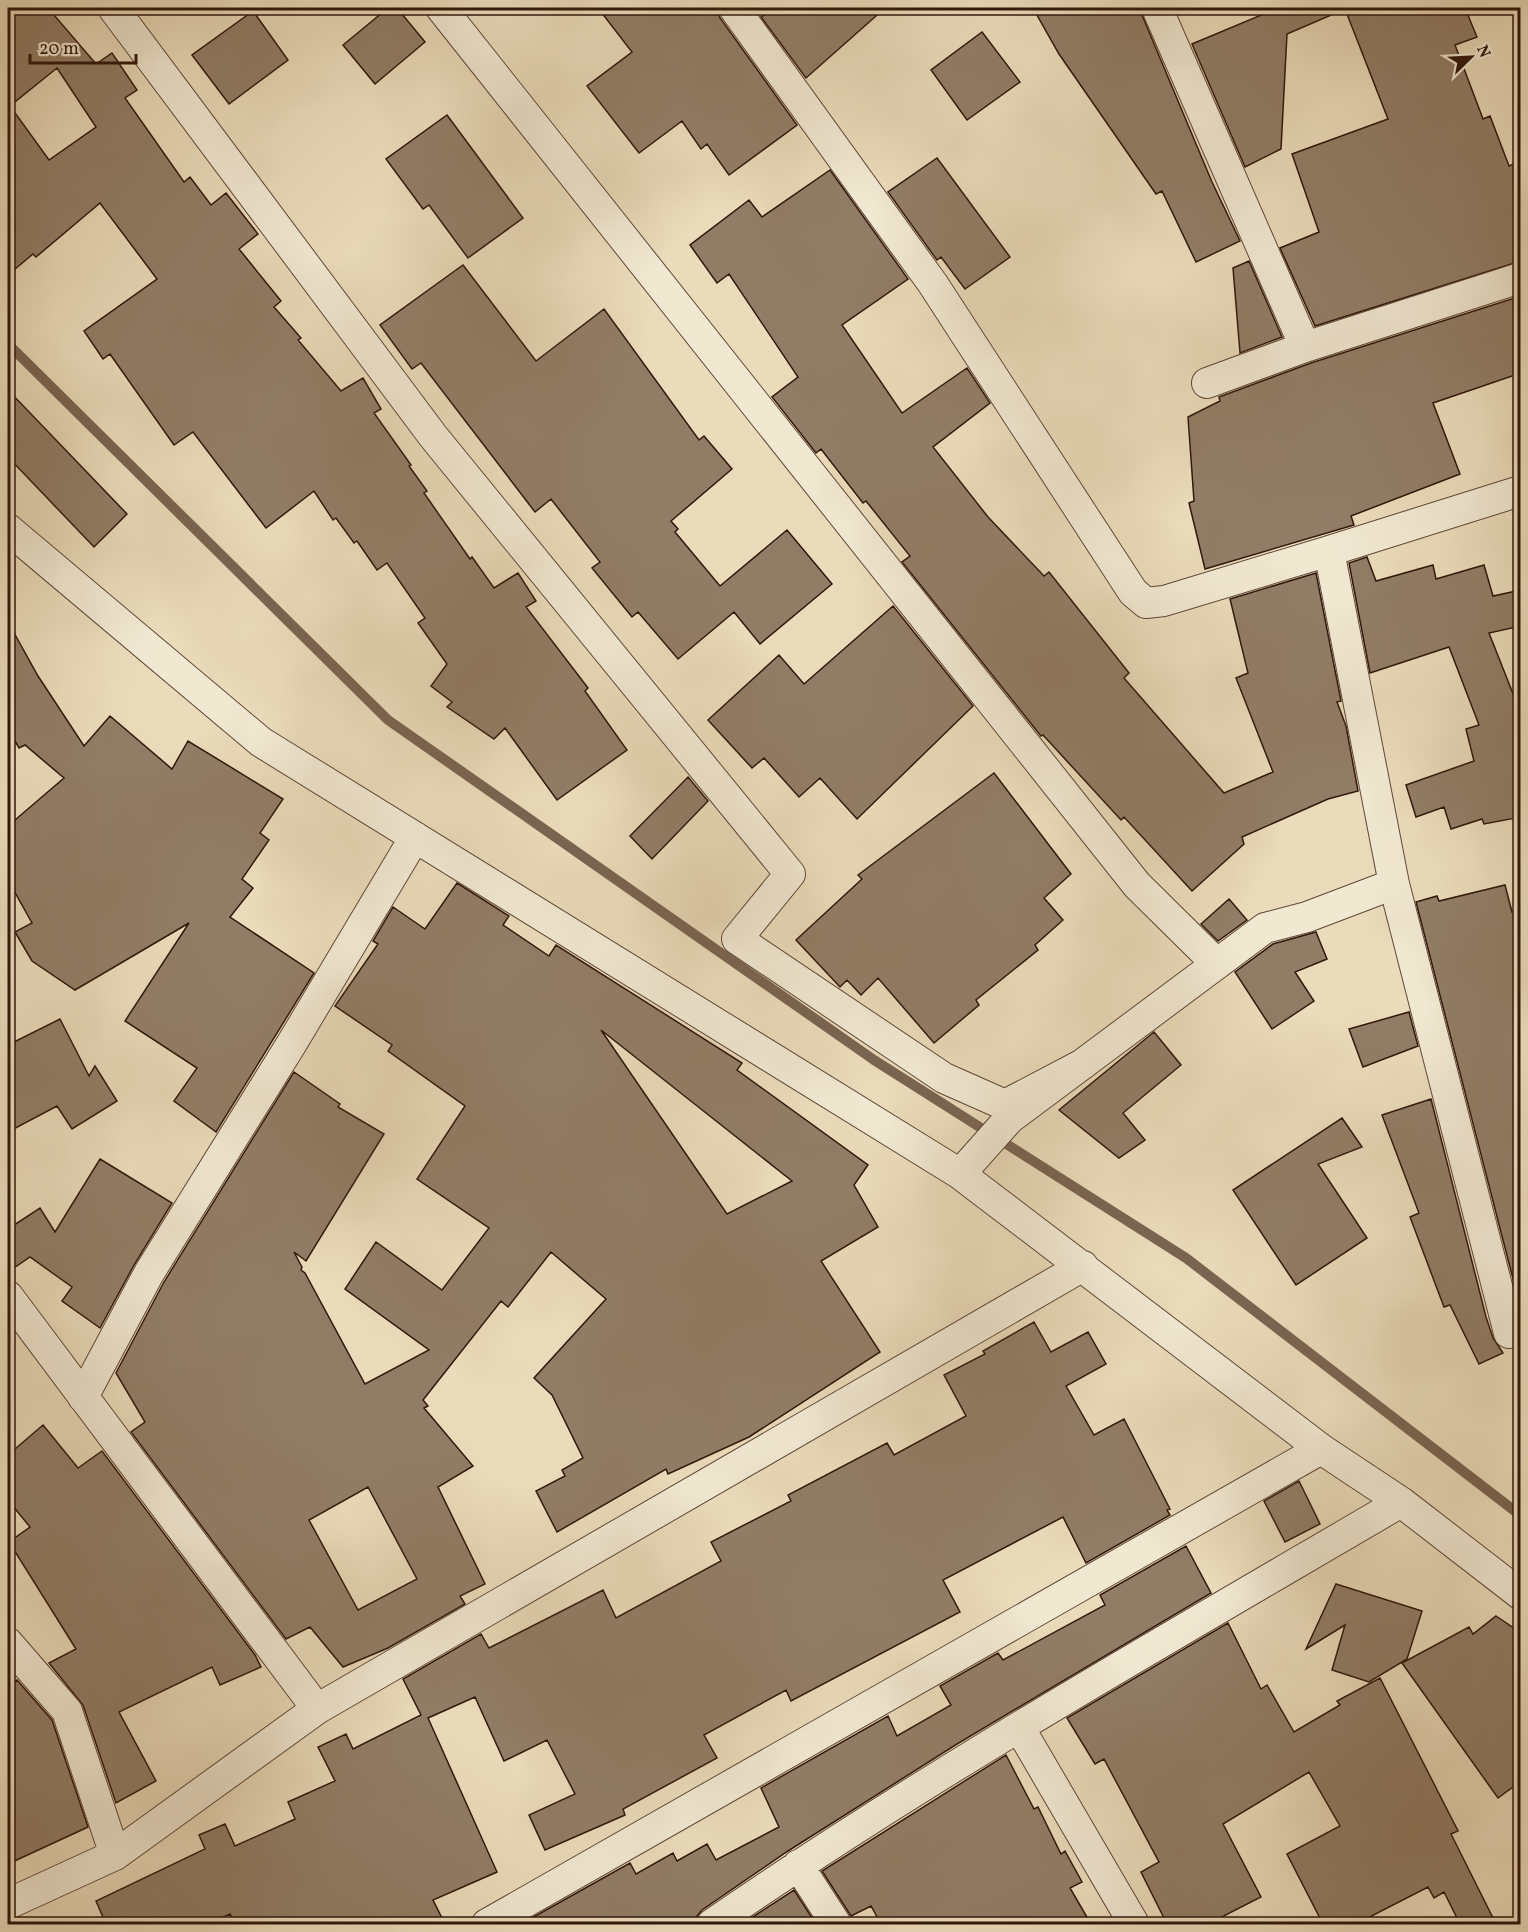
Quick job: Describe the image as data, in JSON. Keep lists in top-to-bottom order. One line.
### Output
{"scale_bar":"20 m","north":"top right"}
